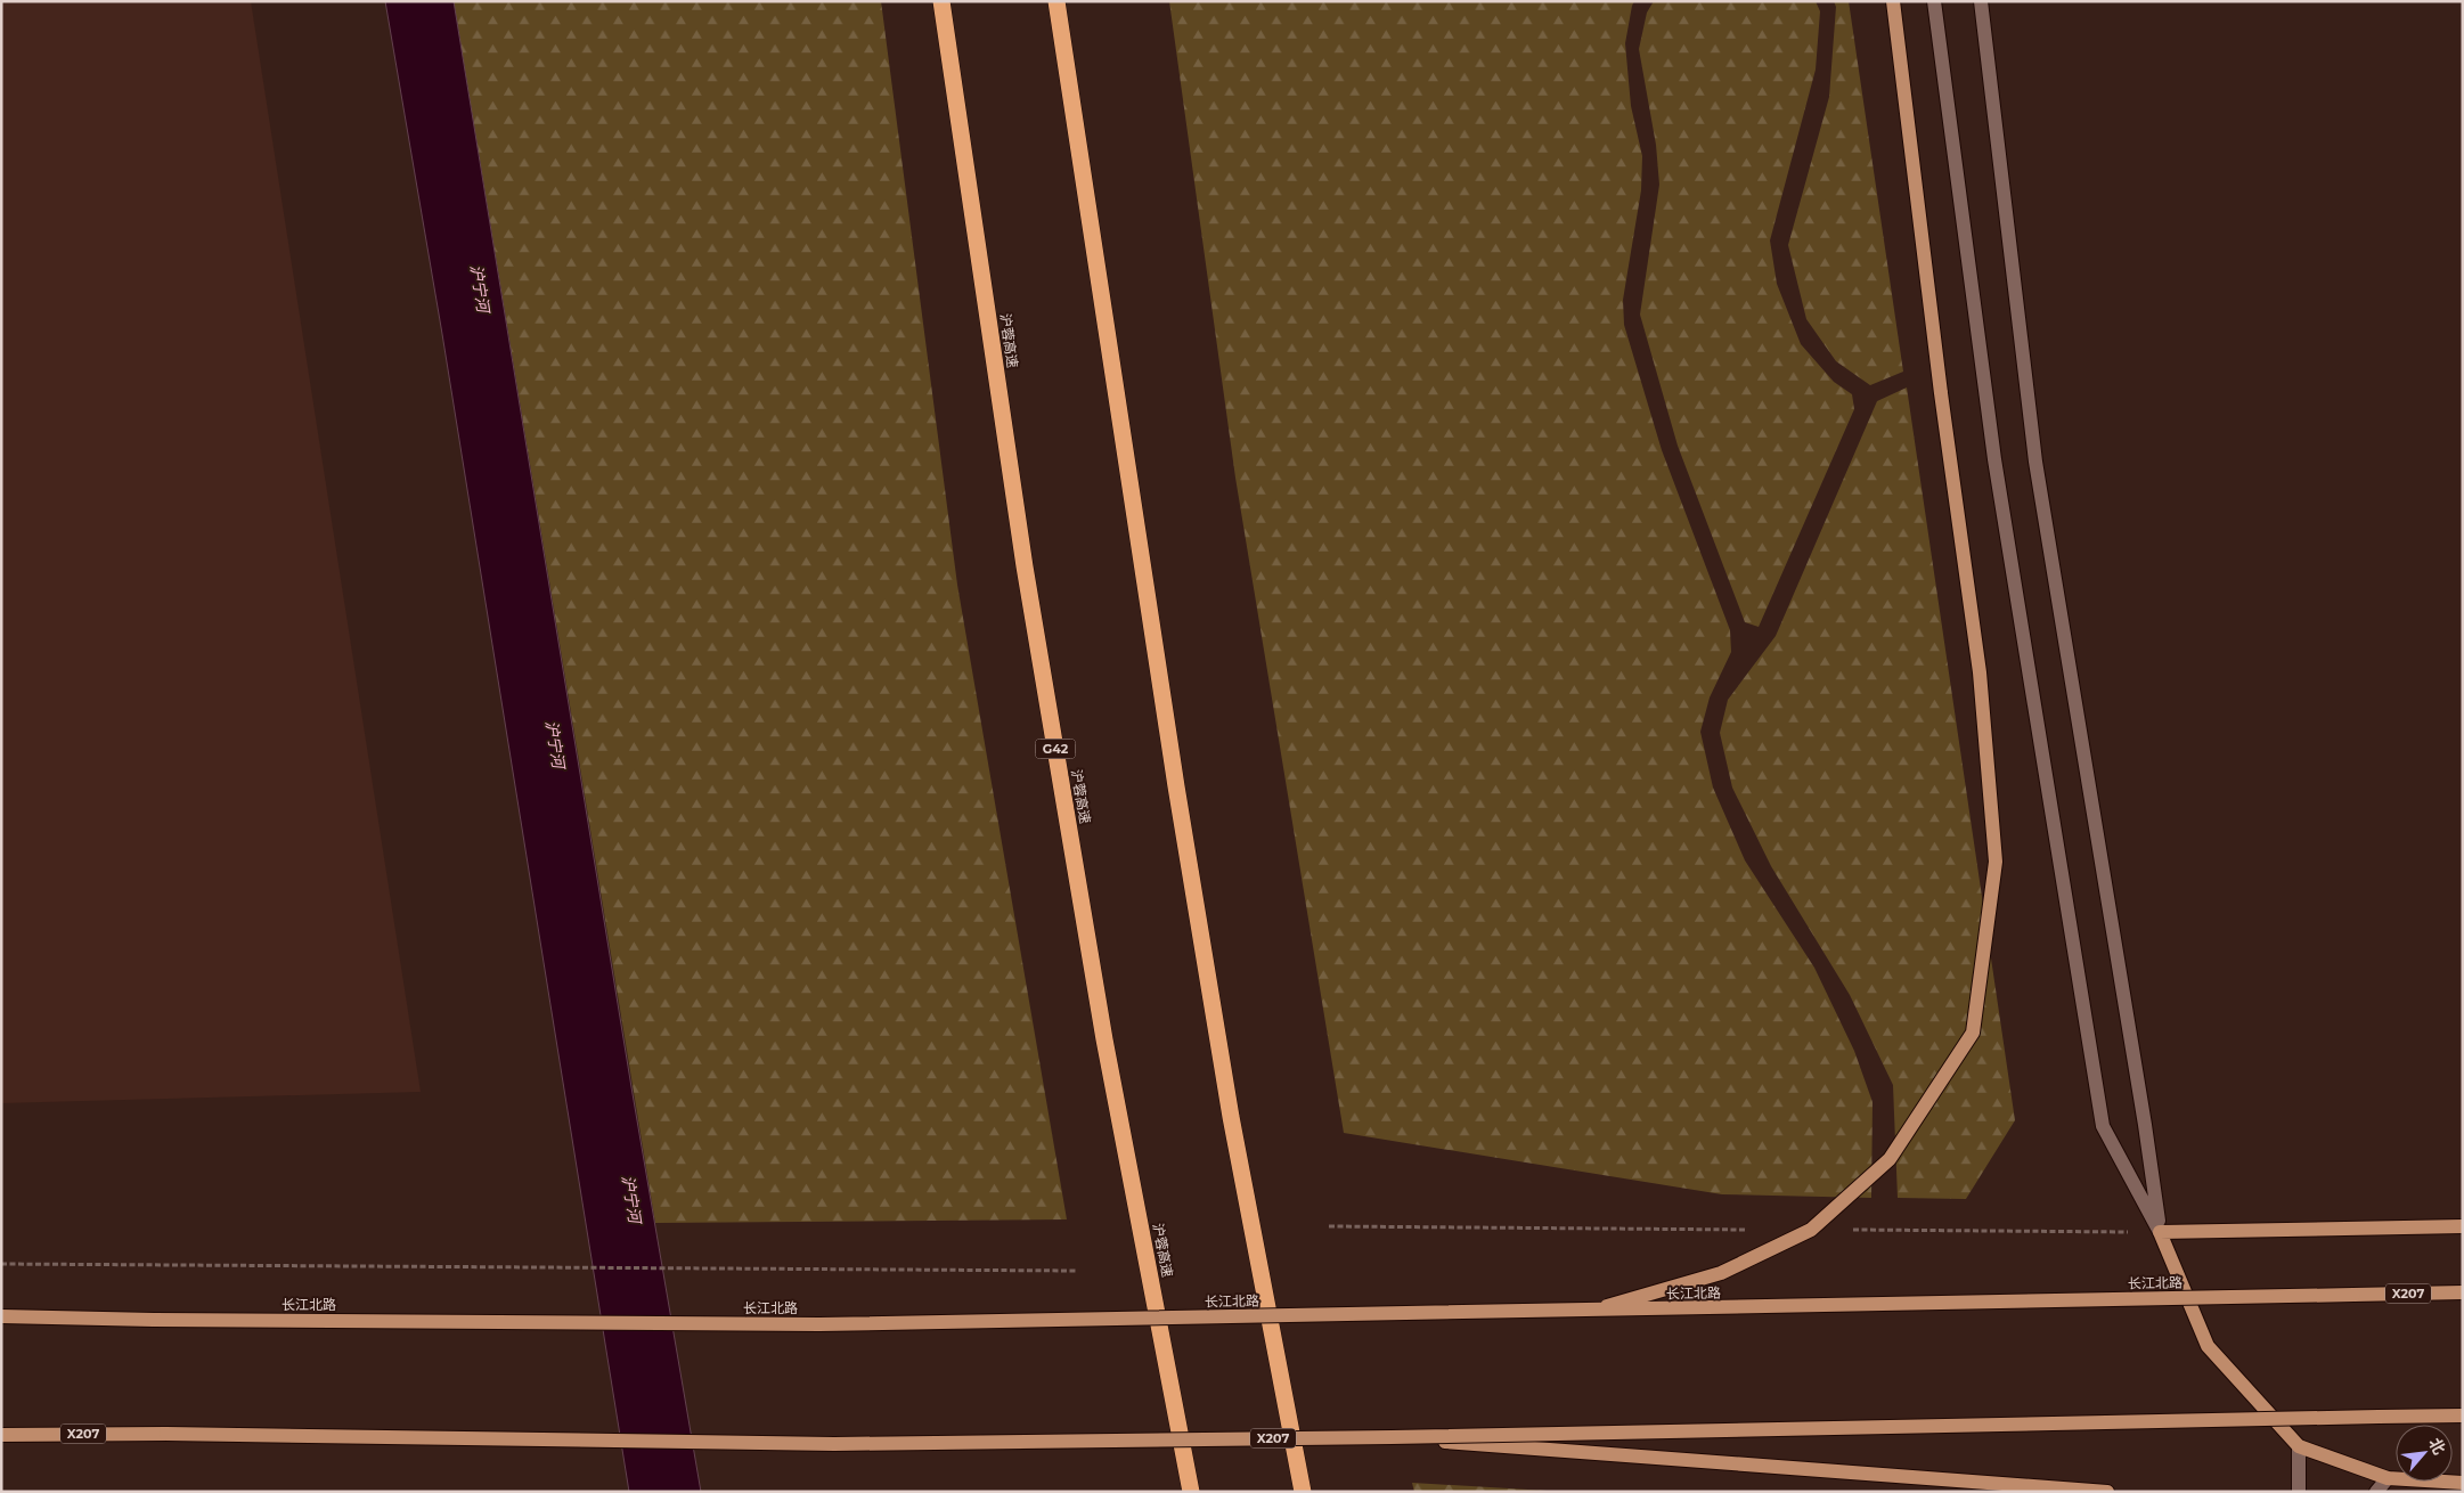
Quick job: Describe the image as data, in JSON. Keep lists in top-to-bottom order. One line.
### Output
{"streets":{"highway":["沪蓉高速","G42"],"main road":["长江北路","X207"]},"water":["沪宁河"],"north":"top right"}
